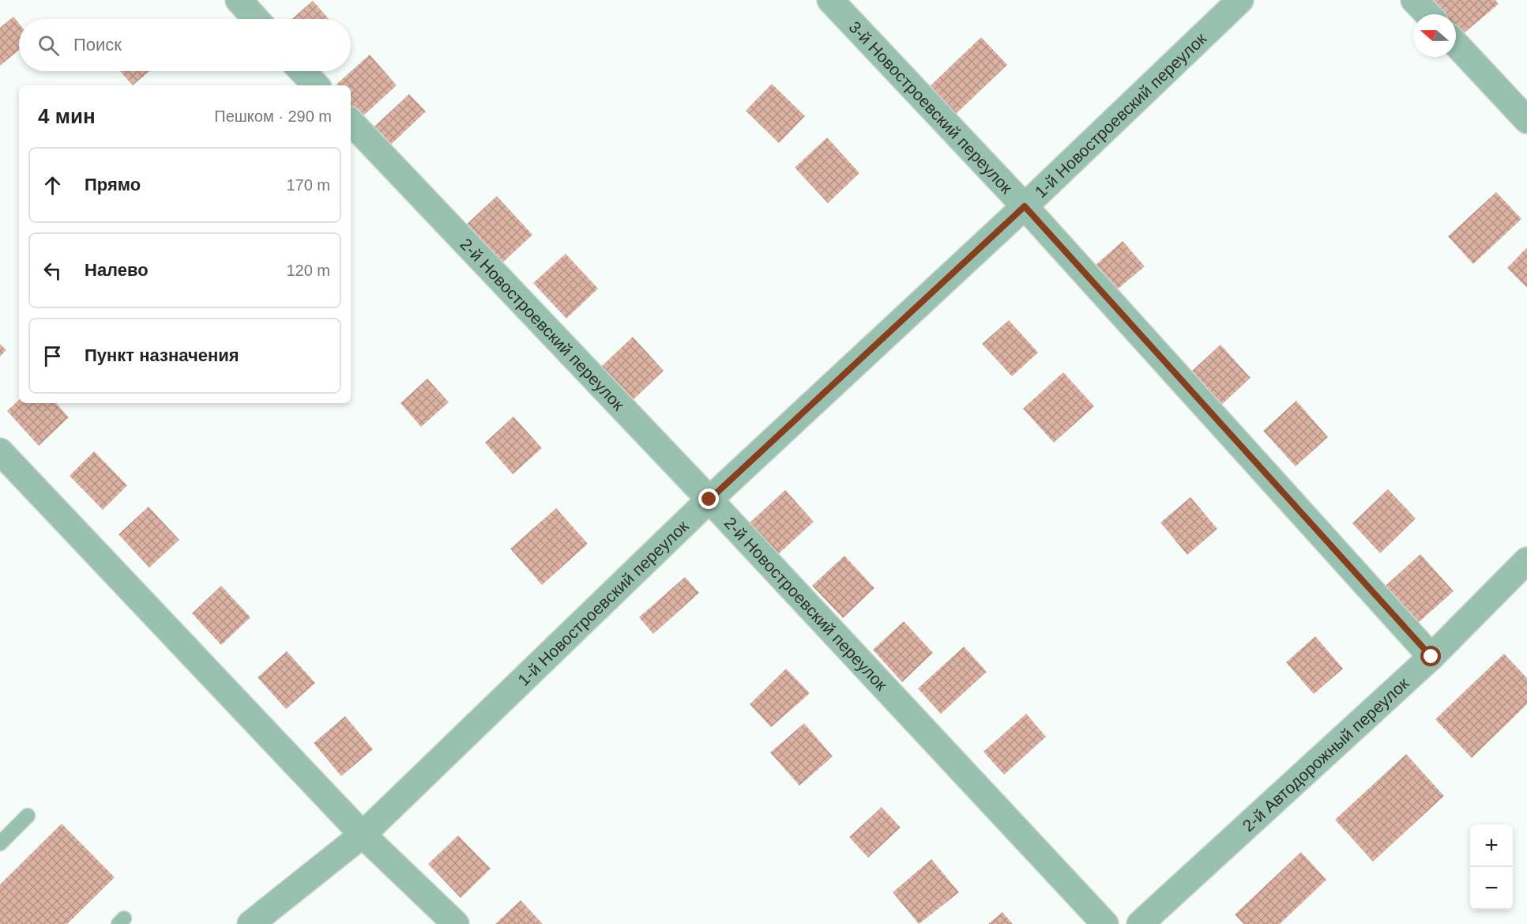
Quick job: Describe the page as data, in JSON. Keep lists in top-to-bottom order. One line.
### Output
{"streets":{"street":["3-й Новостроевский переулок","1-й Новостроевский переулок","2-й Новостроевский переулок","2-й Автодорожный переулок"]},"crossings":[["3-й Новостроевский переулок","1-й Новостроевский переулок"],["3-й Новостроевский переулок","2-й Автодорожный переулок"],["1-й Новостроевский переулок","2-й Новостроевский переулок"]],"north":"left","page":{"search":"Поиск","heading":["4 мин","Пешком · 290 m"],"list":[["Прямо","170 m"],["Налево","120 m"],"Пункт назначения"],"map_buttons":["+","−"]}}
